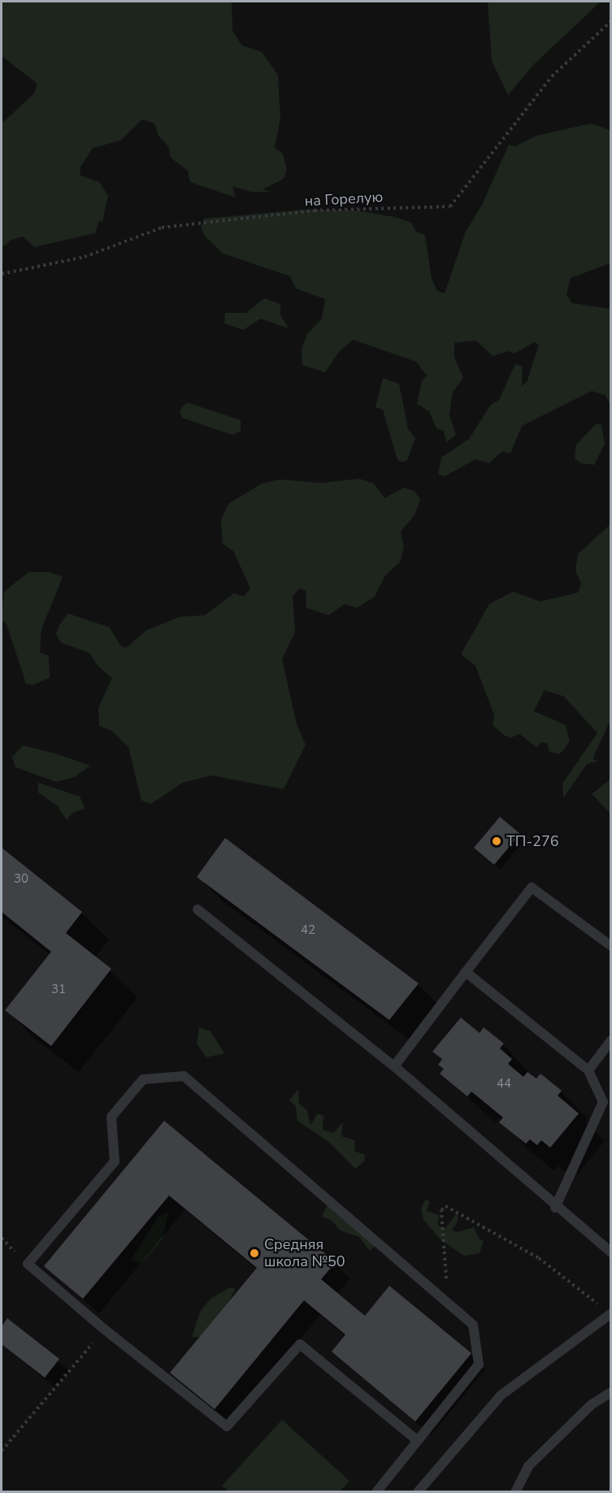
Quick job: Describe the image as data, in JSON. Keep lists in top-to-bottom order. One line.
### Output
{"streets":{"path":["на Горелую"]},"places":["ТП-276","Средняя школа №50"],"house_numbers":["30","42","31","44"]}
